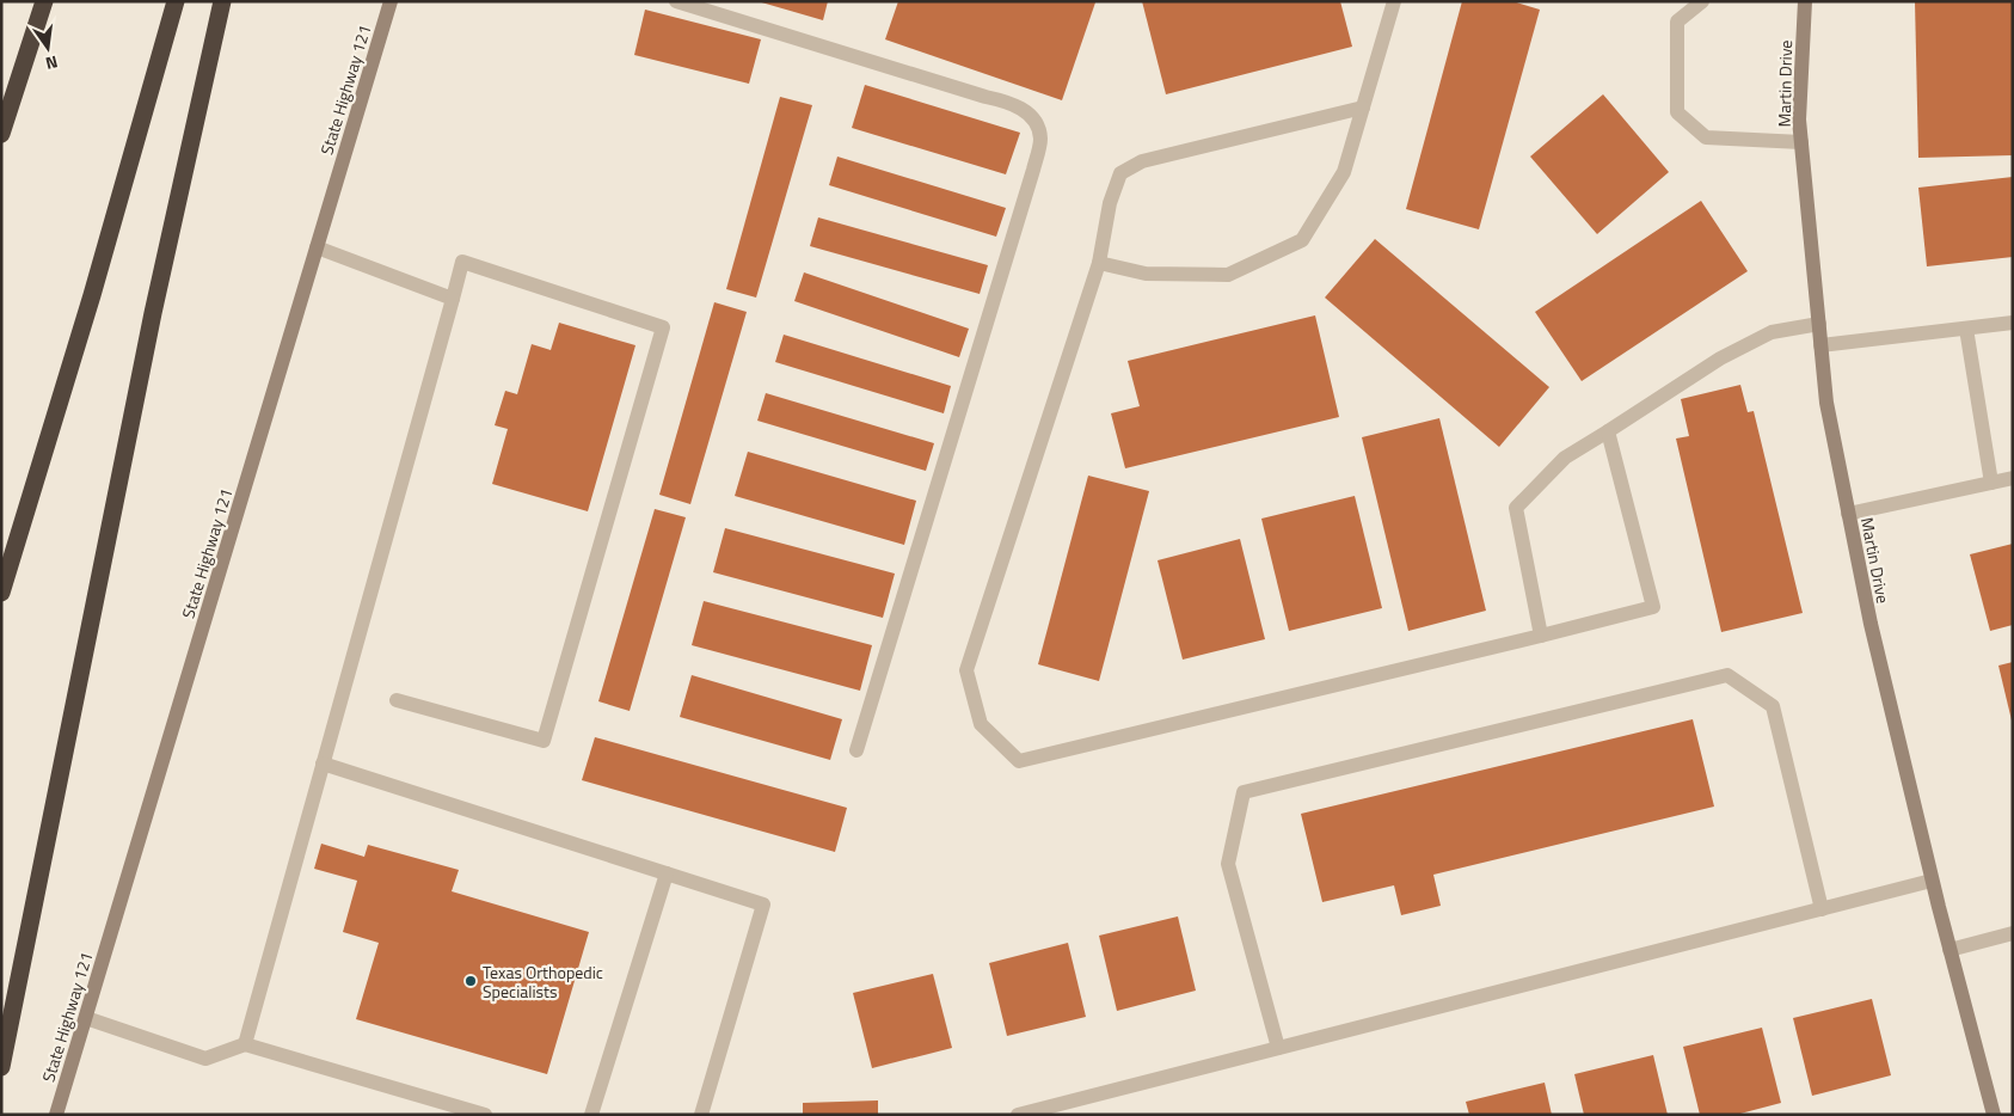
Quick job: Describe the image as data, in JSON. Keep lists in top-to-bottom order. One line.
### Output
{"streets":{"main road":["Martin Drive","State Highway 121"]},"places":["Texas Orthopedic Specialists"],"north":"bottom"}
